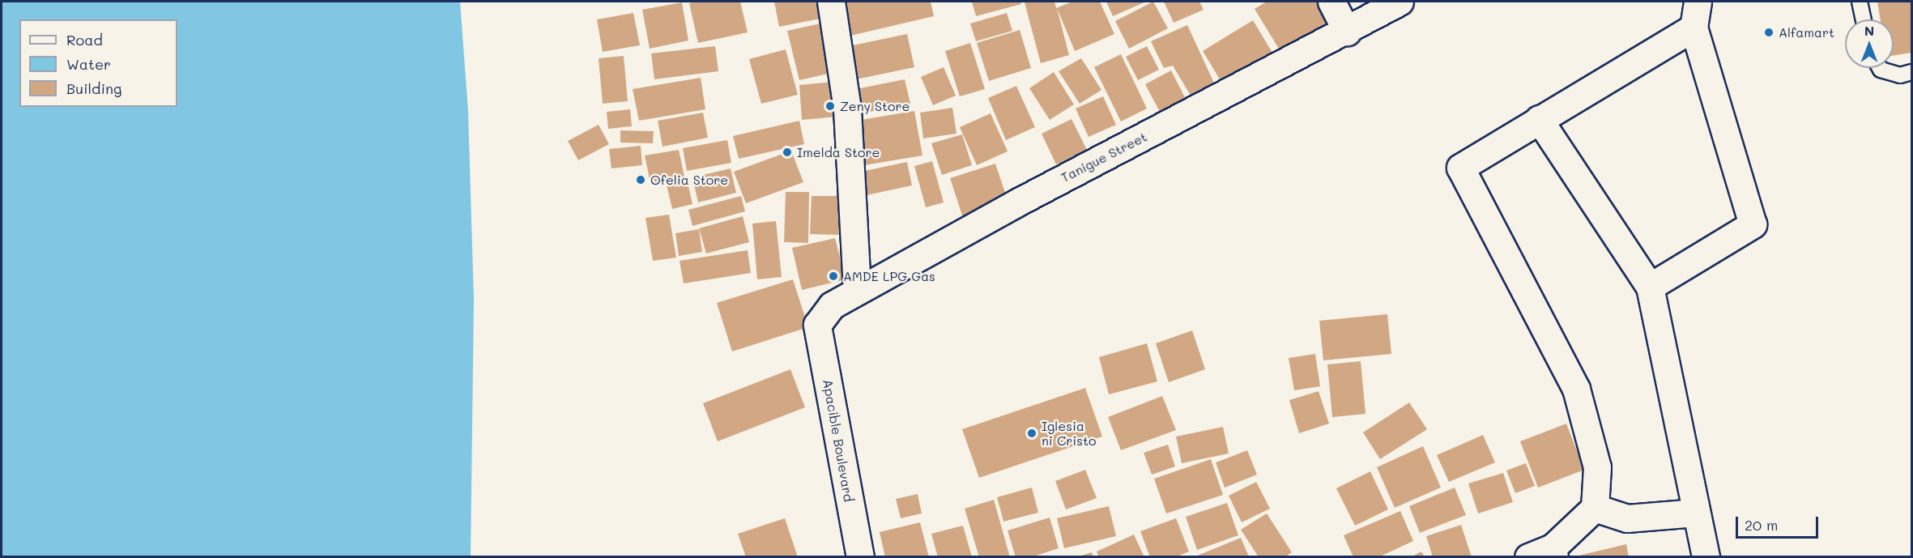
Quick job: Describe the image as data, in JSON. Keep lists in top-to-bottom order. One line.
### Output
{"streets":{"street":["Tanigue Street","Apacible Boulevard"]},"crossings":[["Tanigue Street","Apacible Boulevard"]],"places":["Alfamart","Zeny Store","Imelda Store","Ofelia Store","AMDE LPG Gas","Iglesia ni Cristo"],"legend":["Road","Water","Building"],"scale_bar":"20 m","north":"top"}
